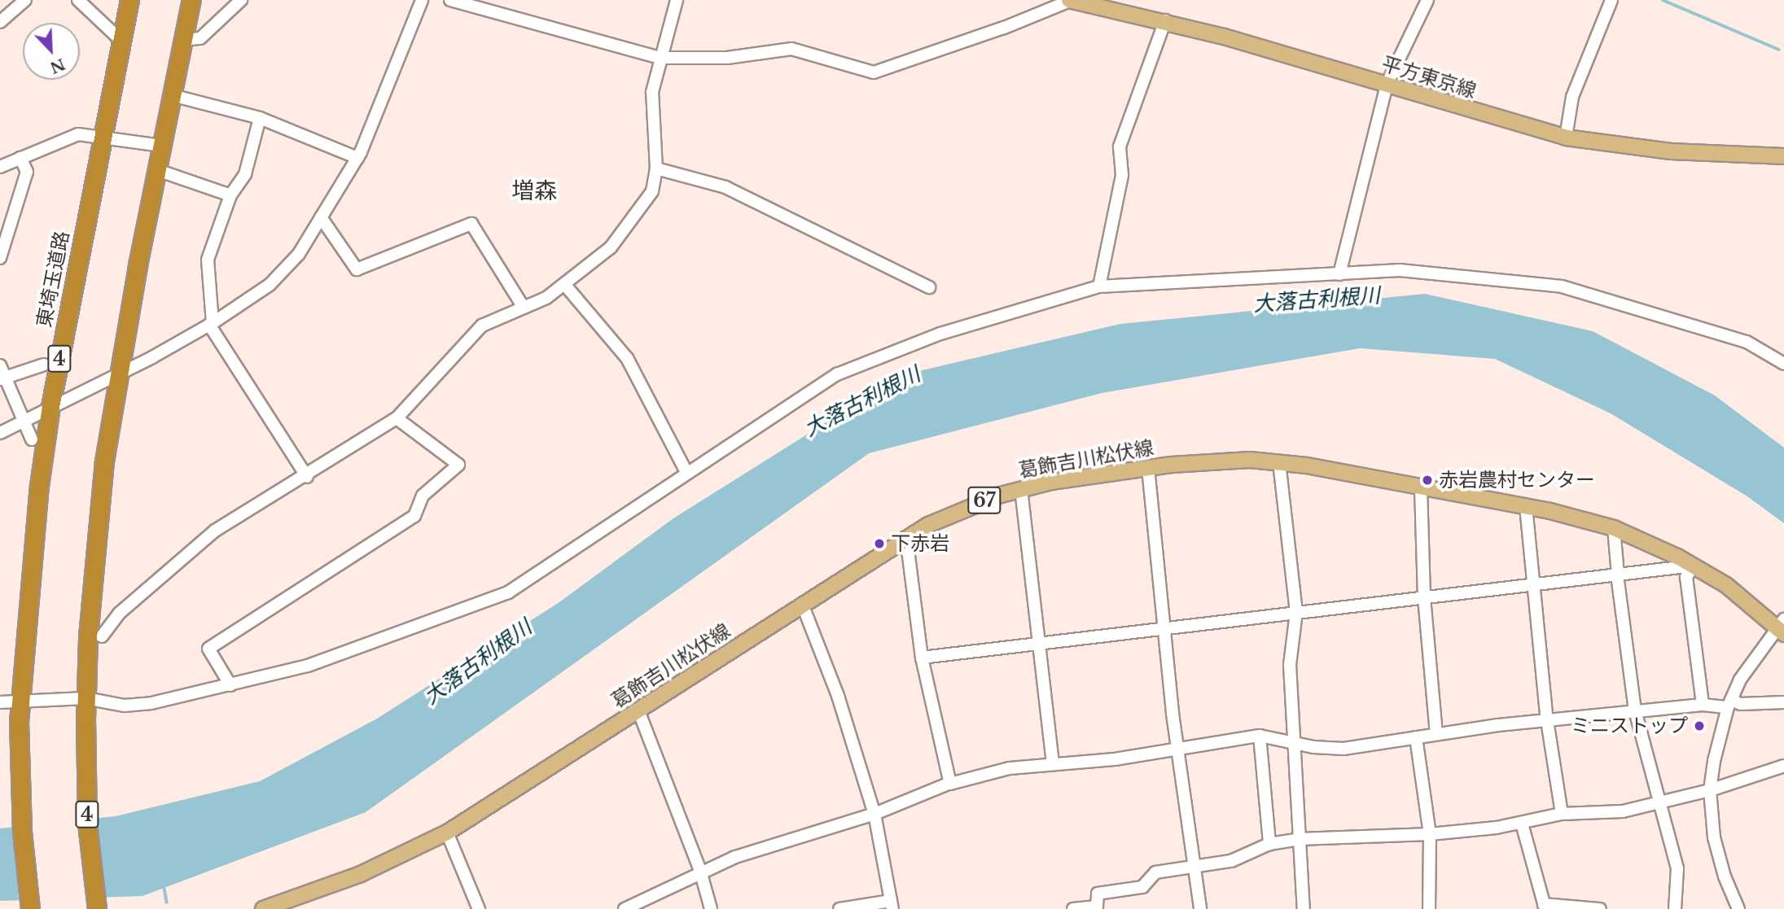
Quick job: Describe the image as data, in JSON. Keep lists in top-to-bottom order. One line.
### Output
{"streets":{"highway":["東埼玉道路","4"],"main road":["平方東京線","葛飾吉川松伏線","67"]},"districts":["増森"],"water":["大落古利根川"],"places":["赤岩農村センター","下赤岩","ミニストップ"],"north":"bottom right"}
